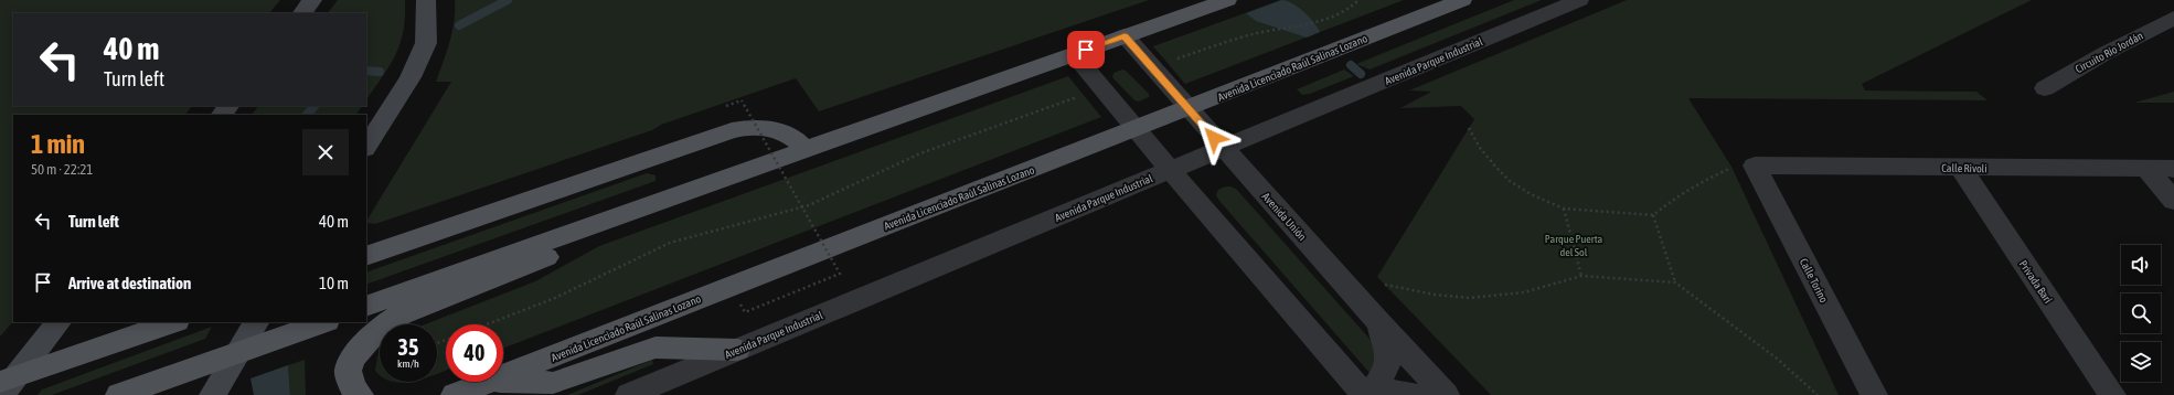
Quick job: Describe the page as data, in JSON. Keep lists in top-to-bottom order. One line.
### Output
{"streets":{"main road":["Avenida Licenciado Raúl Salinas Lozano"],"street":["Circuito Río Jordán","Avenida Parque Industrial","Calle Rivoli","Avenida Unión","Calle Torino","Privada Barí"]},"crossings":[["Avenida Parque Industrial","Avenida Unión"],["Avenida Licenciado Raúl Salinas Lozano","Avenida Unión"],["Calle Rivoli","Calle Torino"],["Calle Rivoli","Privada Barí"]],"parks":["Parque Puerta del Sol"],"page":{"turn":["40 m","Turn left"],"heading":["1 min","50 m · 22:21"],"list":[{"name":"Turn left","value":"40 m"},{"name":"Arrive at destination","value":"10 m"}],"speed":"35 km/h","limit":"40"}}
